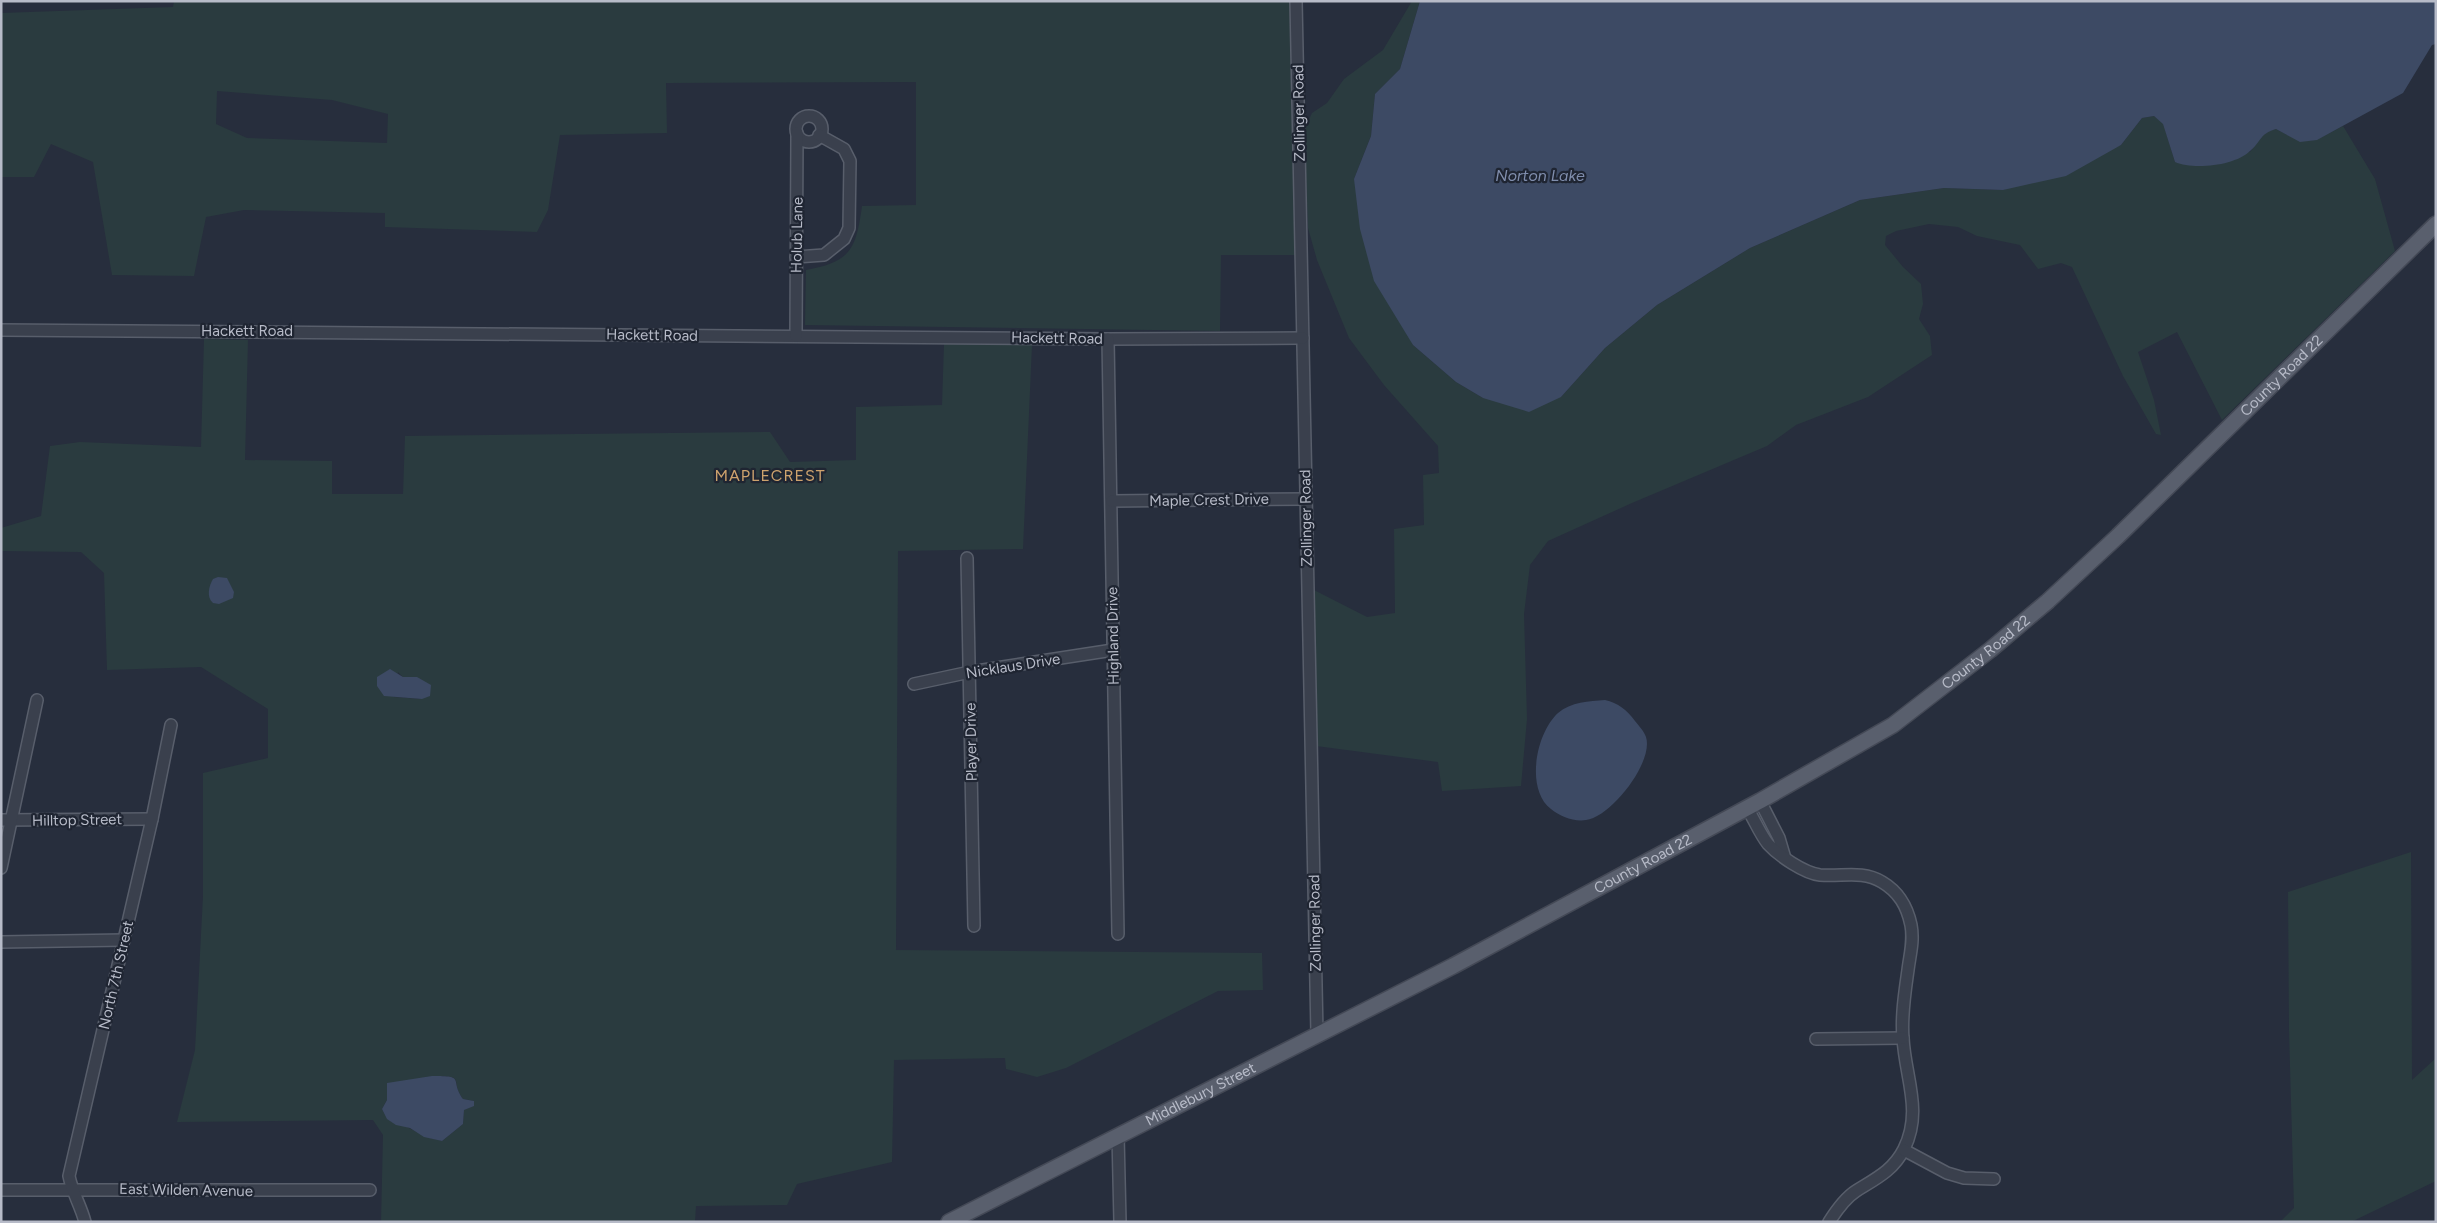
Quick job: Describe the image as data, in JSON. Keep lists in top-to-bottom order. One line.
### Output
{"streets":{"main road":["County Road 22","Middlebury Street"],"street":["Zollinger Road","Holub Lane","Hackett Road","Maple Crest Drive","Highland Drive","Nicklaus Drive","Player Drive","Hilltop Street","North 7th Street","East Wilden Avenue"]},"crossings":[["Zollinger Road","Hackett Road"],["Zollinger Road","Maple Crest Drive"],["Zollinger Road","Middlebury Street"],["Holub Lane","Hackett Road"],["Hackett Road","Highland Drive"],["County Road 22","Middlebury Street"],["Maple Crest Drive","Highland Drive"],["Highland Drive","Nicklaus Drive"],["Nicklaus Drive","Player Drive"],["Hilltop Street","North 7th Street"],["North 7th Street","East Wilden Avenue"]],"districts":["MAPLECREST"],"water":["Norton Lake"]}
